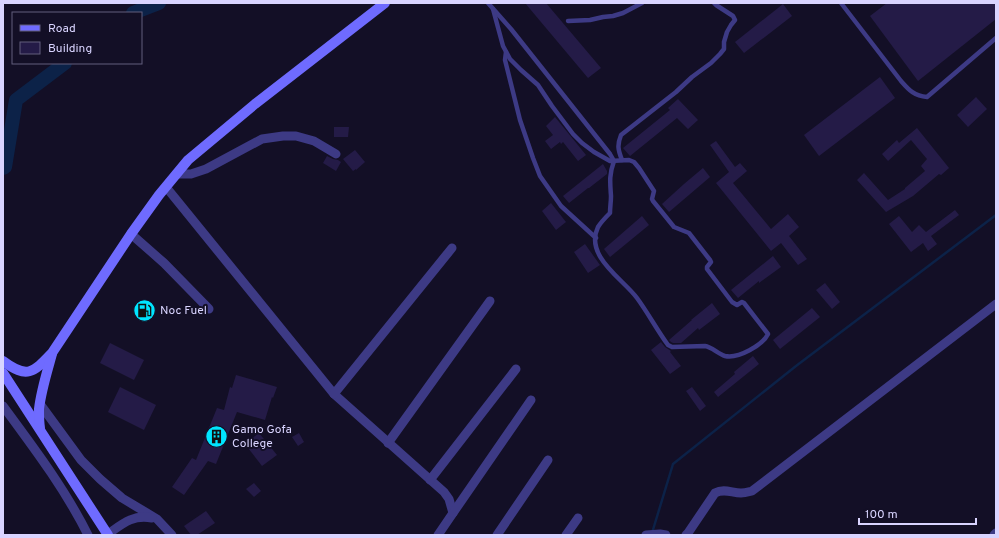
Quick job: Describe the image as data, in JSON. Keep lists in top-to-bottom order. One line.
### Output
{"places":{"fuel station":["Noc Fuel"],"building":["Gamo Gofa College"]},"legend":["Road","Building"],"scale_bar":"100 m"}
